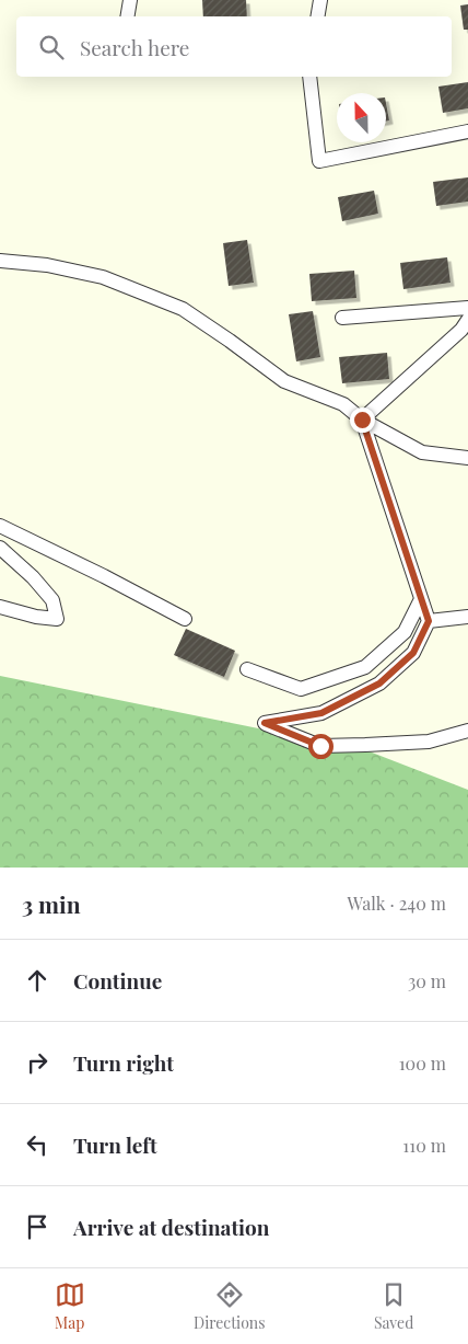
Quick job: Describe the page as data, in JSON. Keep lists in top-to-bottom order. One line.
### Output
{"north":"top","page":{"search":"Search here","heading":["3 min","Walk · 240 m"],"list":[["Continue","30 m"],["Turn right","100 m"],["Turn left","110 m"],"Arrive at destination"],"nav":["Map","Directions","Saved"]}}
